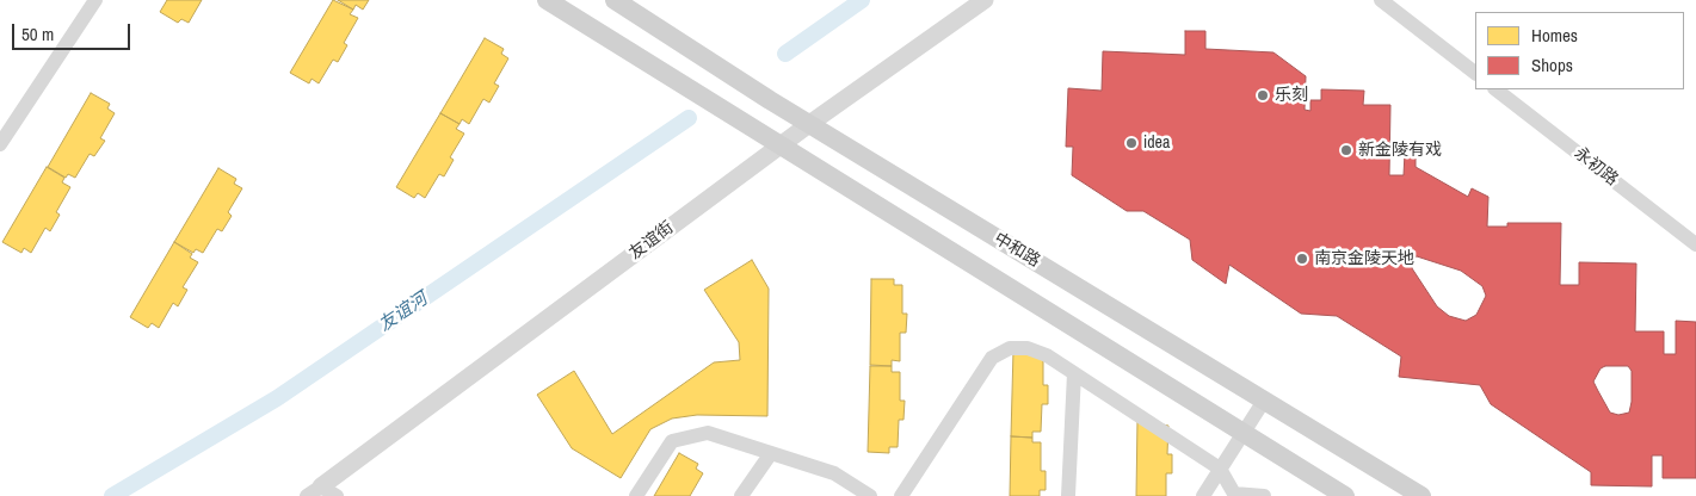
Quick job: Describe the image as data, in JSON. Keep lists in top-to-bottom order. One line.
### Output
{"streets":{"main road":["中和路"],"street":["永初路","友谊街"]},"crossings":[["友谊街","中和路"]],"water":["友谊河"],"places":["乐刻","idea","新金陵有戏","南京金陵天地"],"legend":["Homes","Shops"],"scale_bar":"50 m"}
